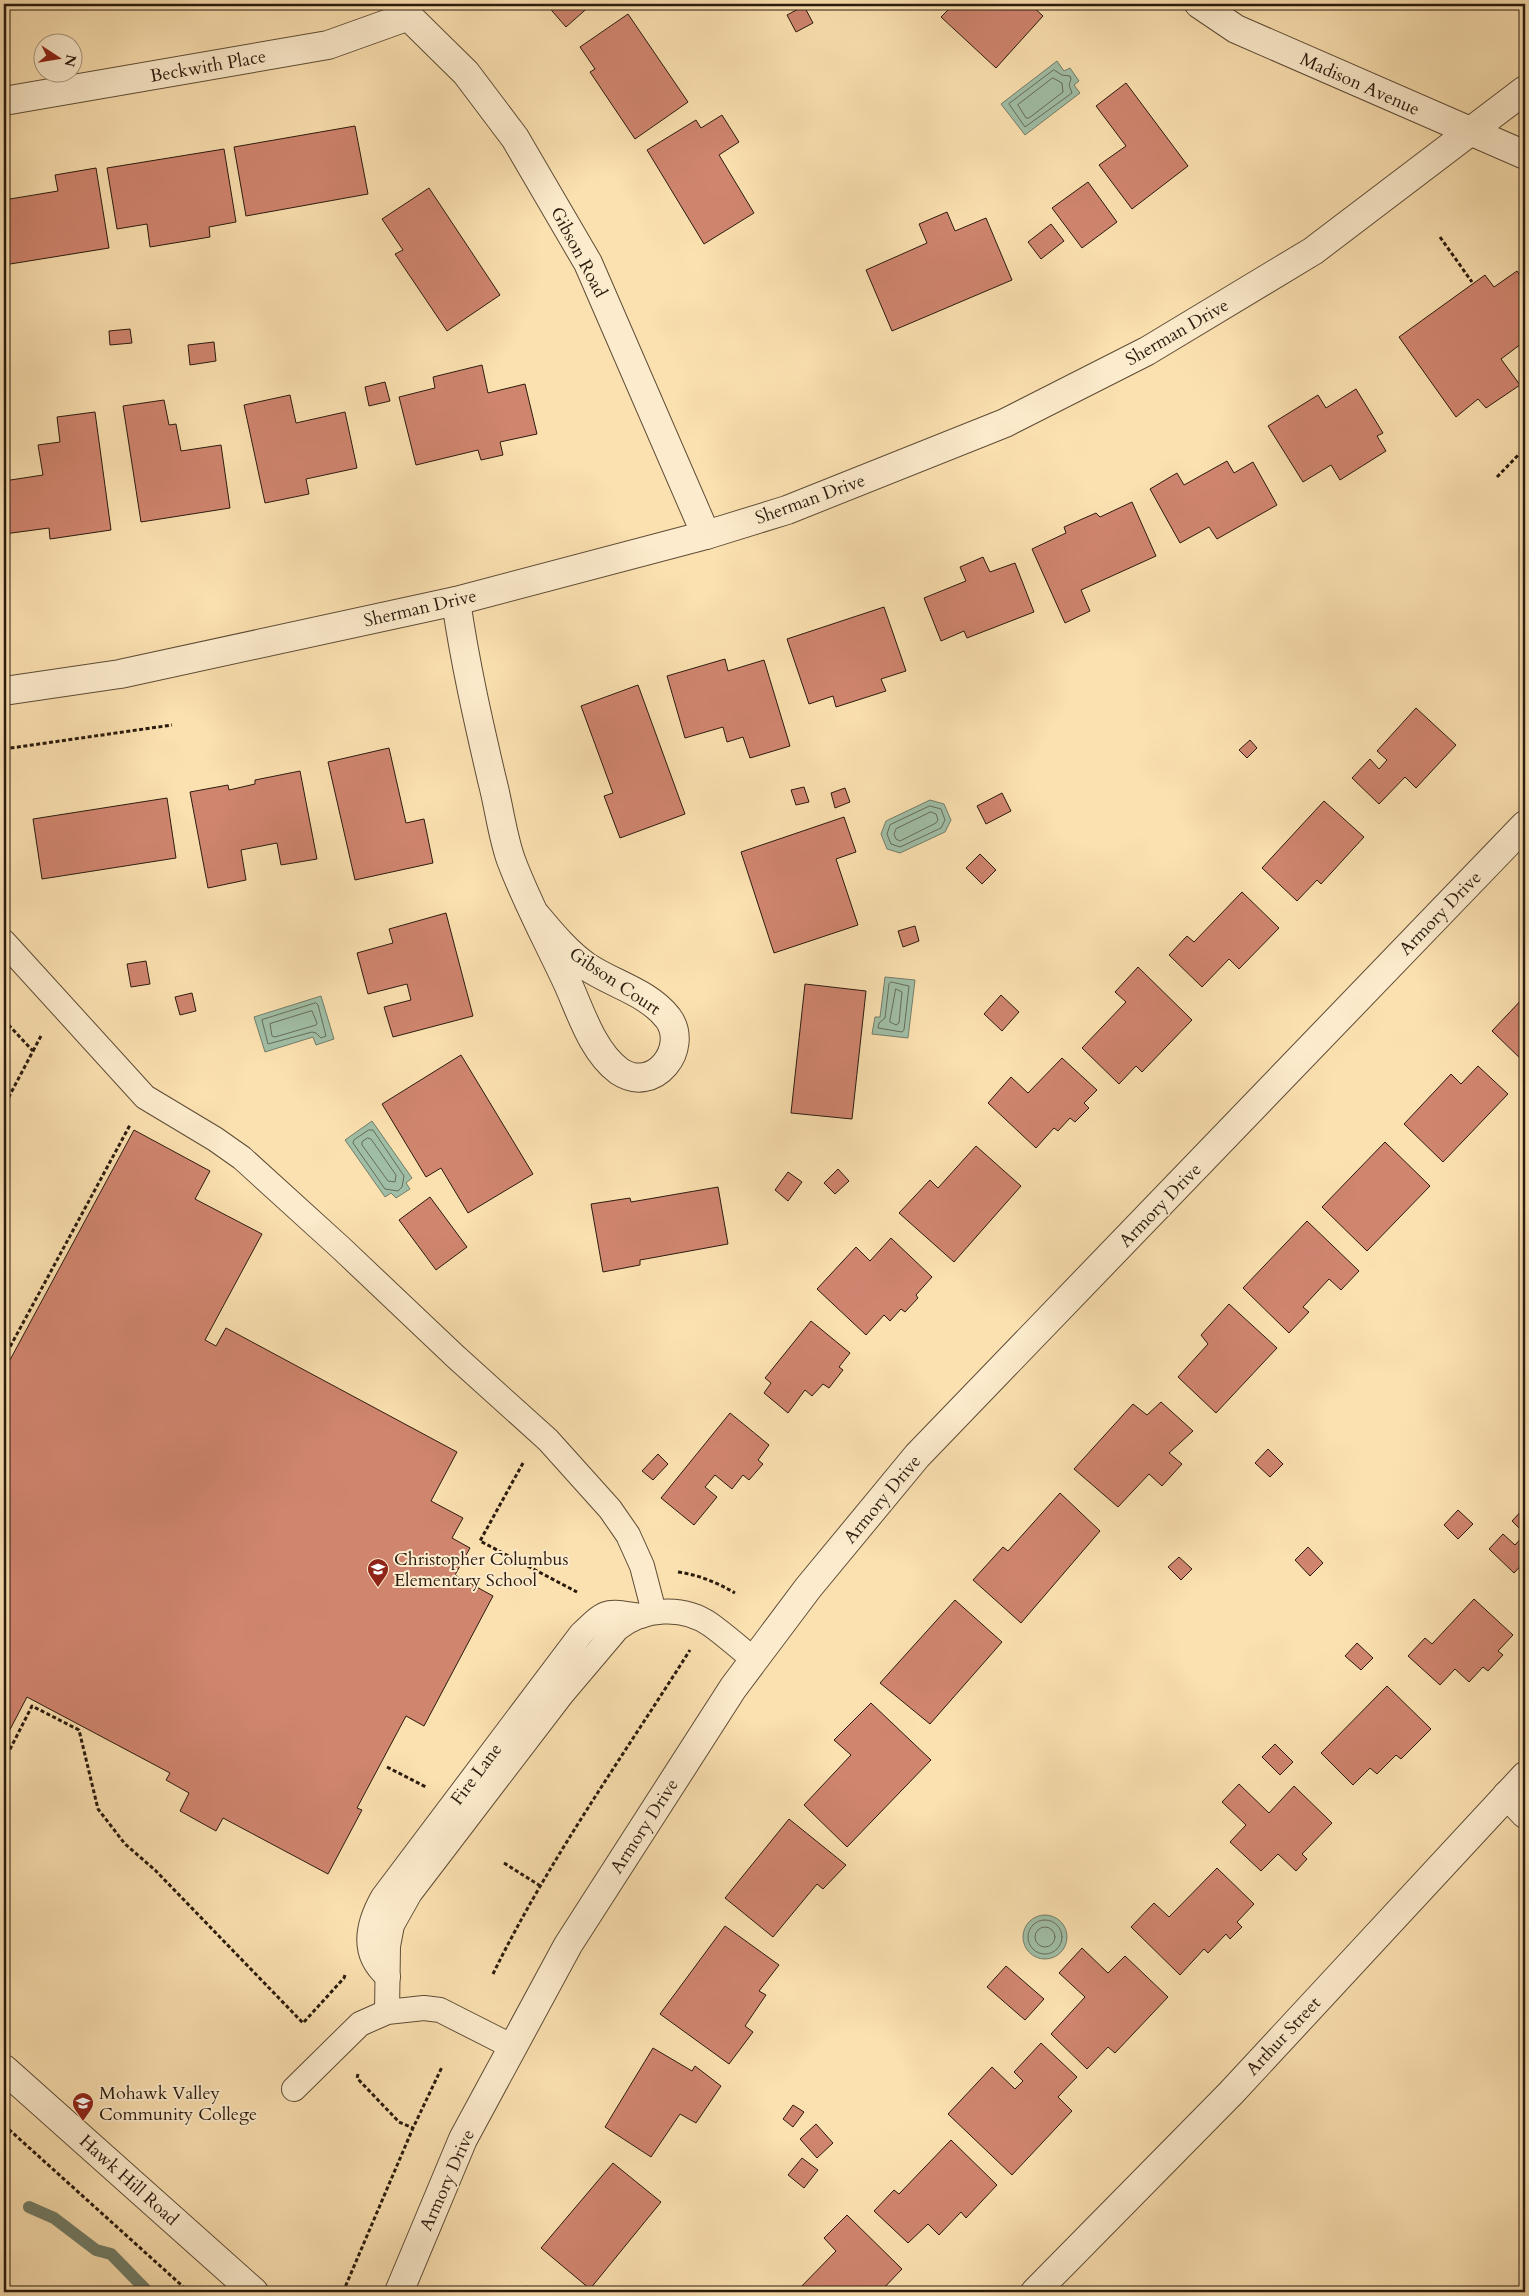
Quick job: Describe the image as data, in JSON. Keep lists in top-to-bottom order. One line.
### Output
{"streets":{"street":["Beckwith Place","Madison Avenue","Gibson Road","Sherman Drive","Armory Drive","Gibson Court","Arthur Street","Hawk Hill Road"]},"crossings":[["Beckwith Place","Gibson Road"],["Madison Avenue","Sherman Drive"],["Gibson Road","Sherman Drive"],["Sherman Drive","Gibson Court"]],"places":{"school or university":["Christopher Columbus Elementary School","Mohawk Valley Community College"]},"north":"right"}
